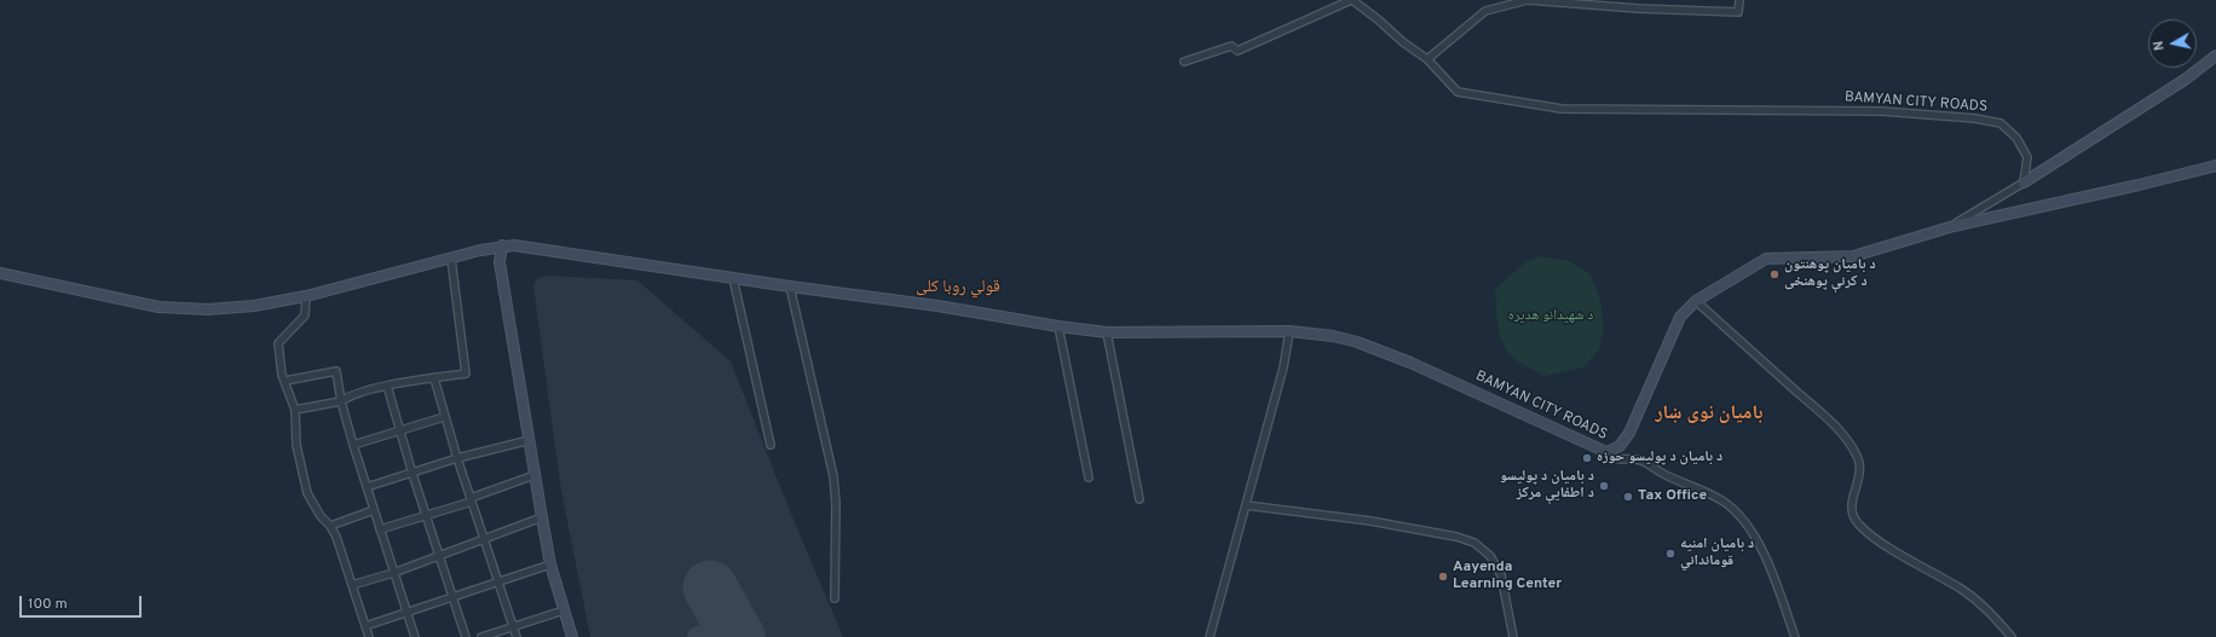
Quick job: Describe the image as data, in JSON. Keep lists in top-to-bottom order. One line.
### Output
{"streets":{"street":["BAMYAN CITY ROADS"]},"districts":["قولي روبا کلی","باميان نوی ښار"],"parks":["د شهیدانو هدیره"],"places":["د بامیان پوهنتون د کرنې پوهنځی","د بامیان د پولیسو حوزه","د بامیان د پولیسو د اطفايې مرکز","Tax Office","د بامیان امنیه قومانداني","Aayenda Learning Center"],"scale_bar":"100 m","north":"left"}
